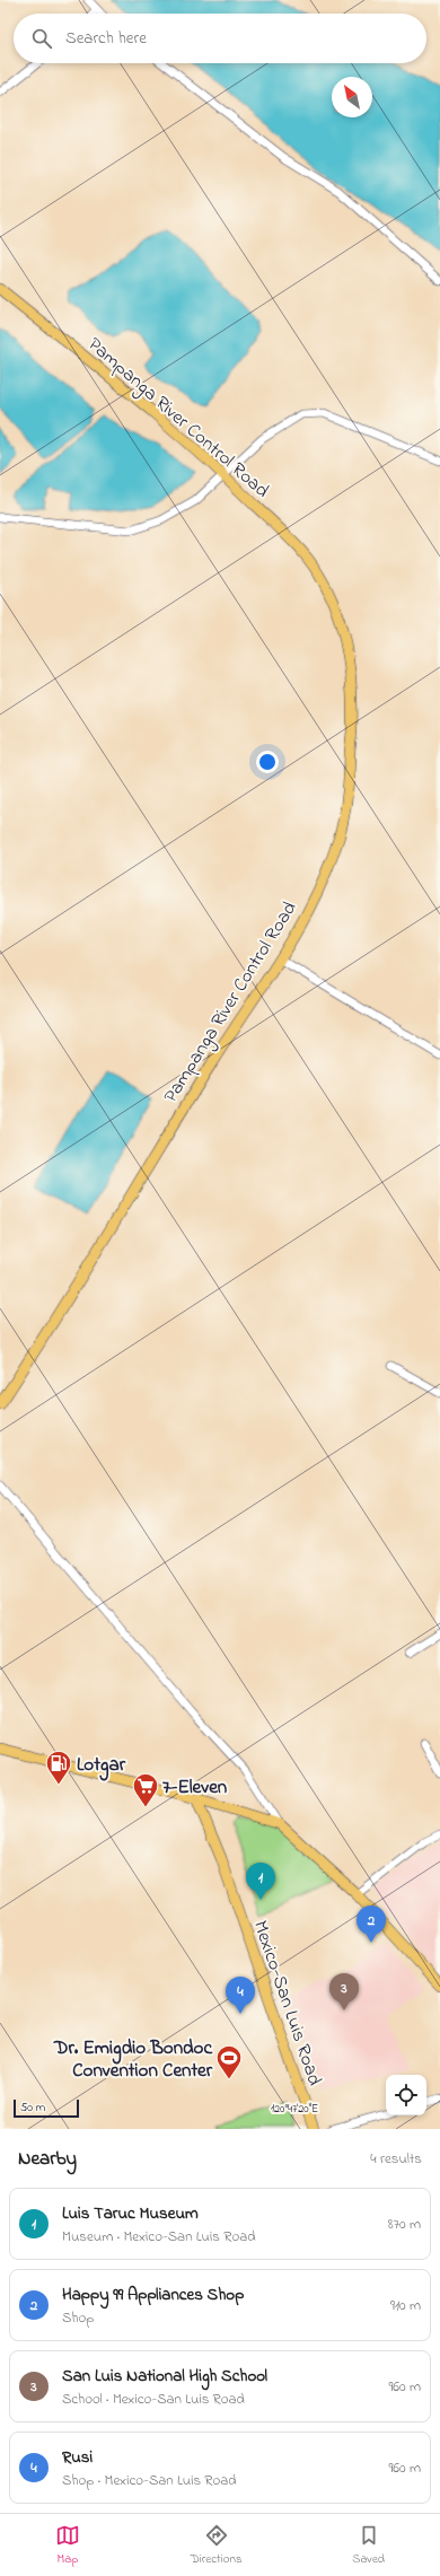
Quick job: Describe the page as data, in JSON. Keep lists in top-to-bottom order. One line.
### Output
{"streets":{"main road":["Pampanga River Control Road","Mexico-San Luis Road"]},"places":{"fuel station":["Lotgar"],"supermarket":["7-Eleven"],"sports":["Dr. Emigdio Bondoc Convention Center"]},"scale_bar":"50 m","north":"top left","page":{"search":"Search here","pins":["1","2","3","4"],"scale":"50 m","heading":["Nearby","4 results"],"list":[{"mark":"1","name":"Luis Taruc Museum","note":"Museum · Mexico-San Luis Road","value":"870 m"},{"mark":"2","name":"Happy 99 Appliances Shop","note":"Shop","value":"910 m"},{"mark":"3","name":"San Luis National High School","note":"School · Mexico-San Luis Road","value":"960 m"},{"mark":"4","name":"Rusi","note":"Shop · Mexico-San Luis Road","value":"960 m"}],"nav":["Map","Directions","Saved"]},"coordinates":["120°47'20\"E"]}
